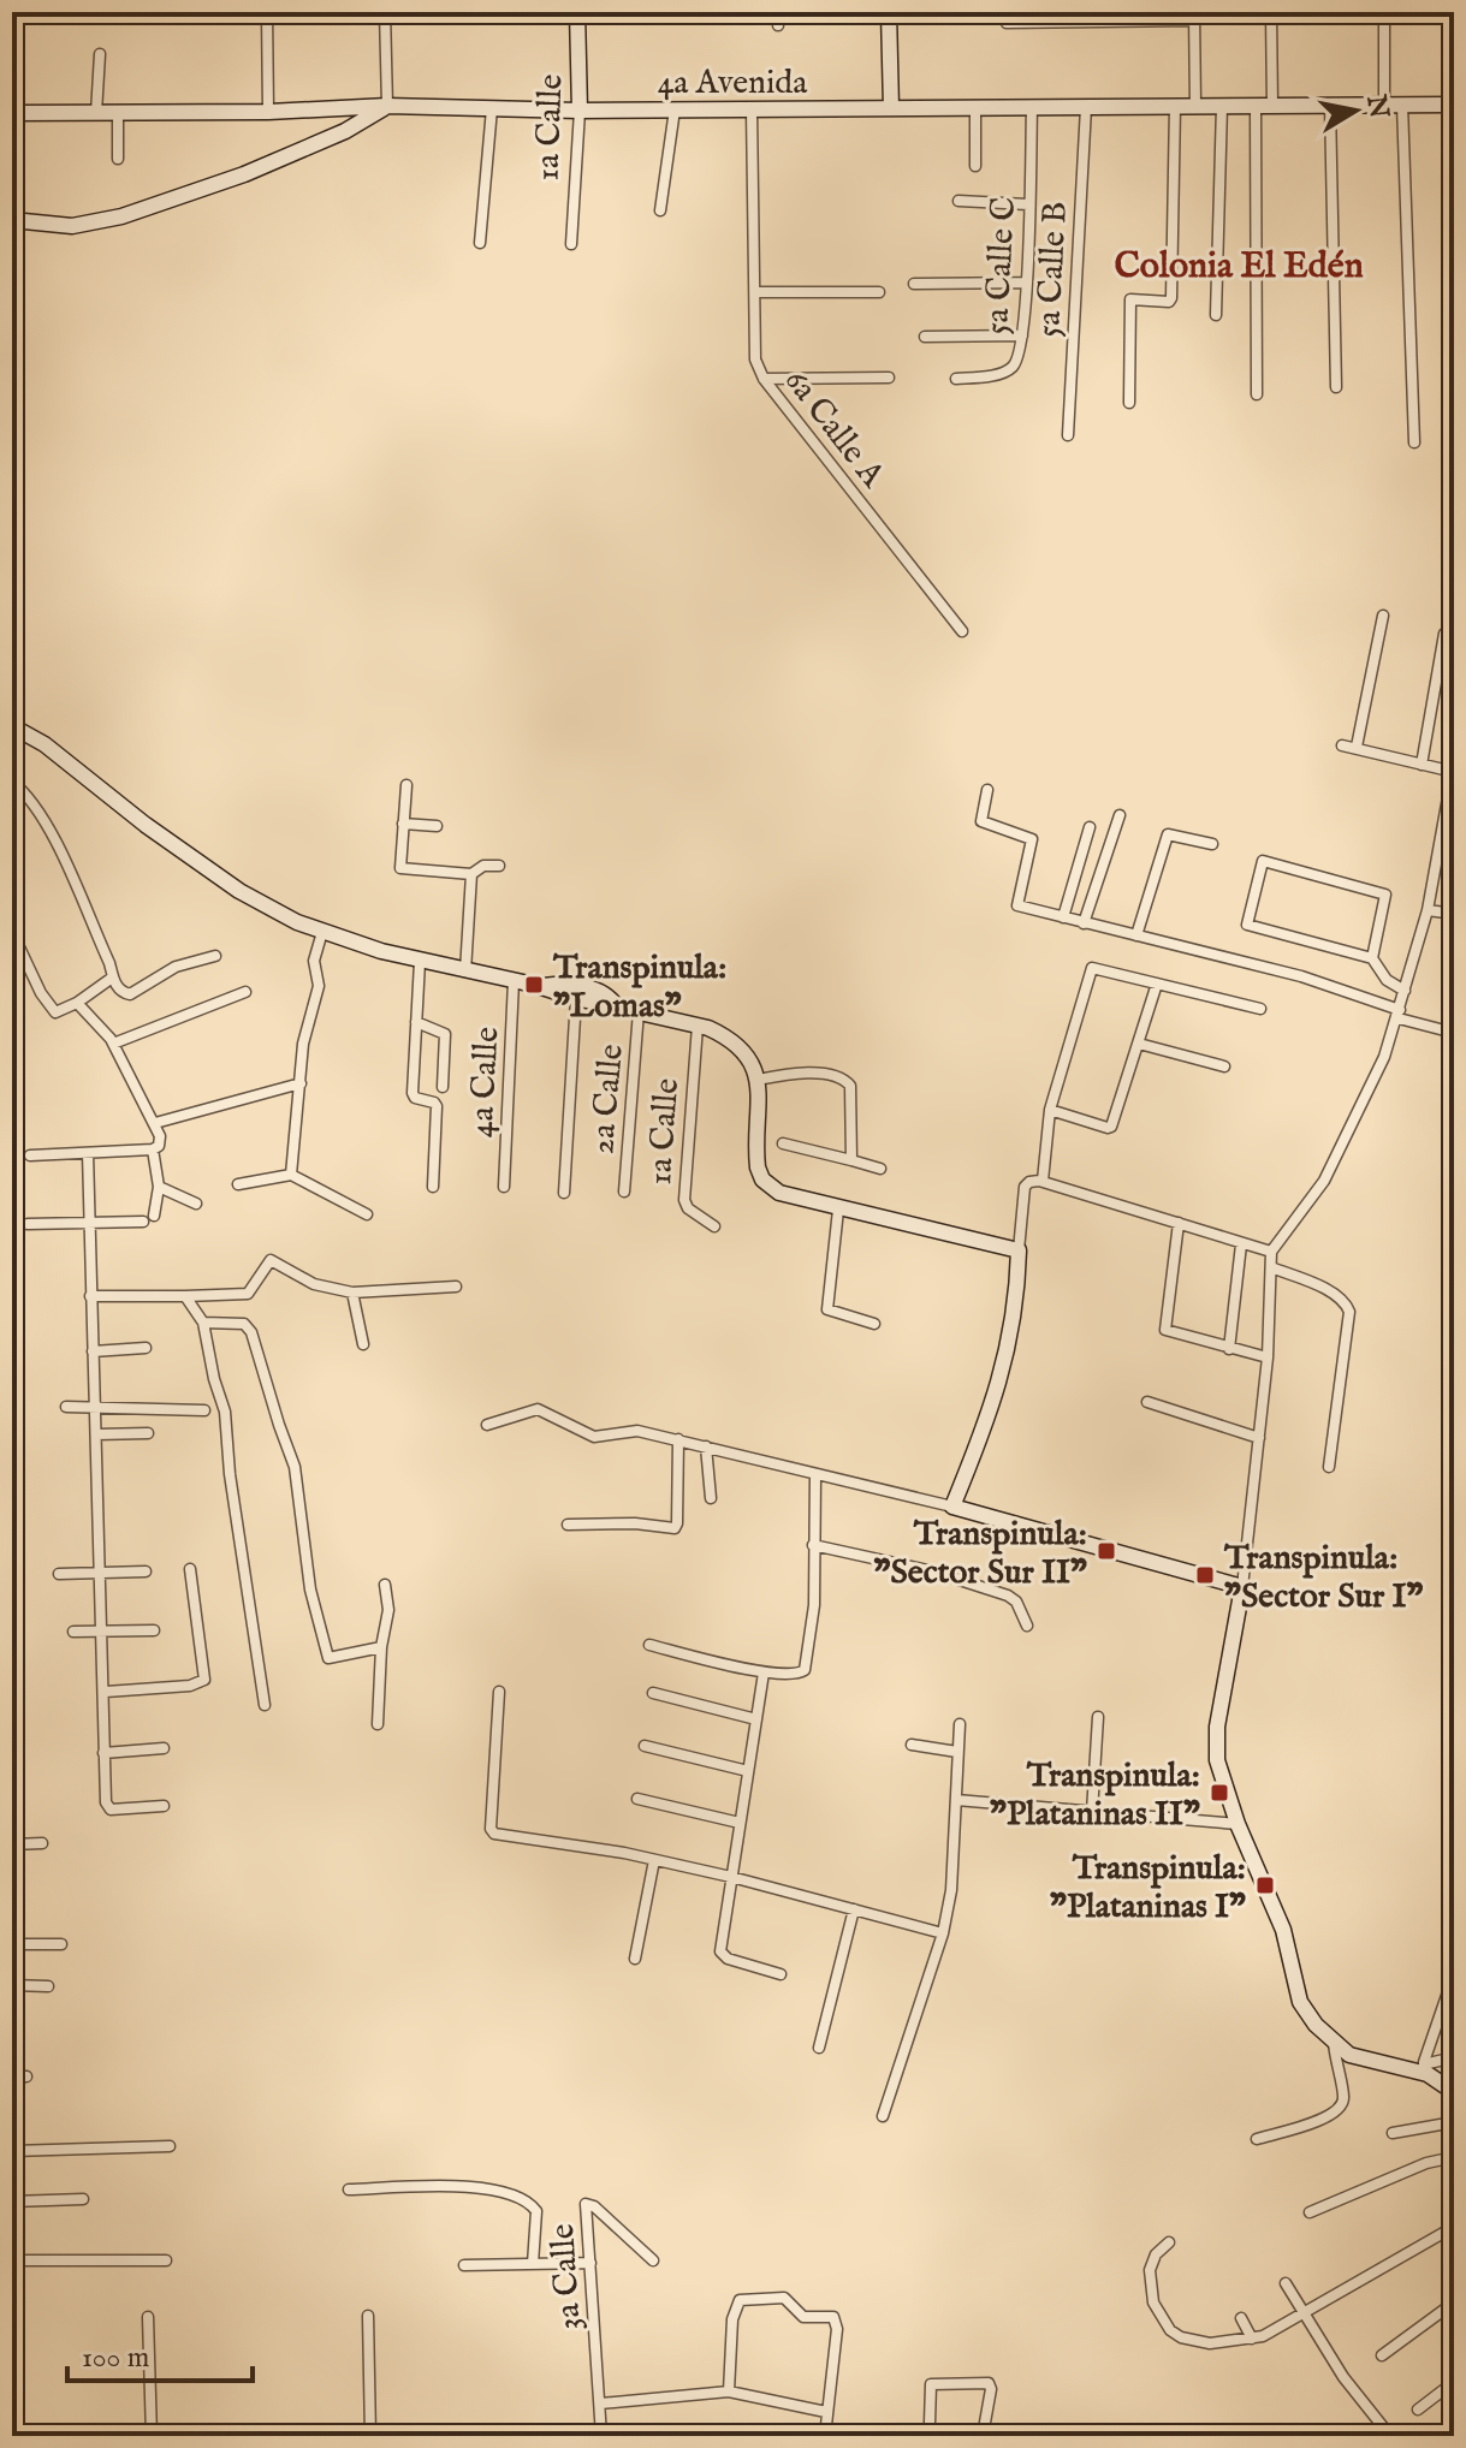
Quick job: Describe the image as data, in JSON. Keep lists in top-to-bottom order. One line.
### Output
{"streets":{"street":["4a Avenida","1a Calle","5a Calle C","5a Calle B","6a Calle A","4a Calle","2a Calle","3a Calle"]},"crossings":[["4a Avenida","1a Calle"],["4a Avenida","5a Calle C"],["4a Avenida","5a Calle B"],["4a Avenida","6a Calle A"]],"districts":["Colonia El Edén"],"places":{"transit":["Transpinula: \"Lomas\"","Transpinula: \"Sector Sur II\"","Transpinula: \"Sector Sur I\"","Transpinula: \"Plataninas II\"","Transpinula: \"Plataninas I\""]},"scale_bar":"100 m","north":"right"}
